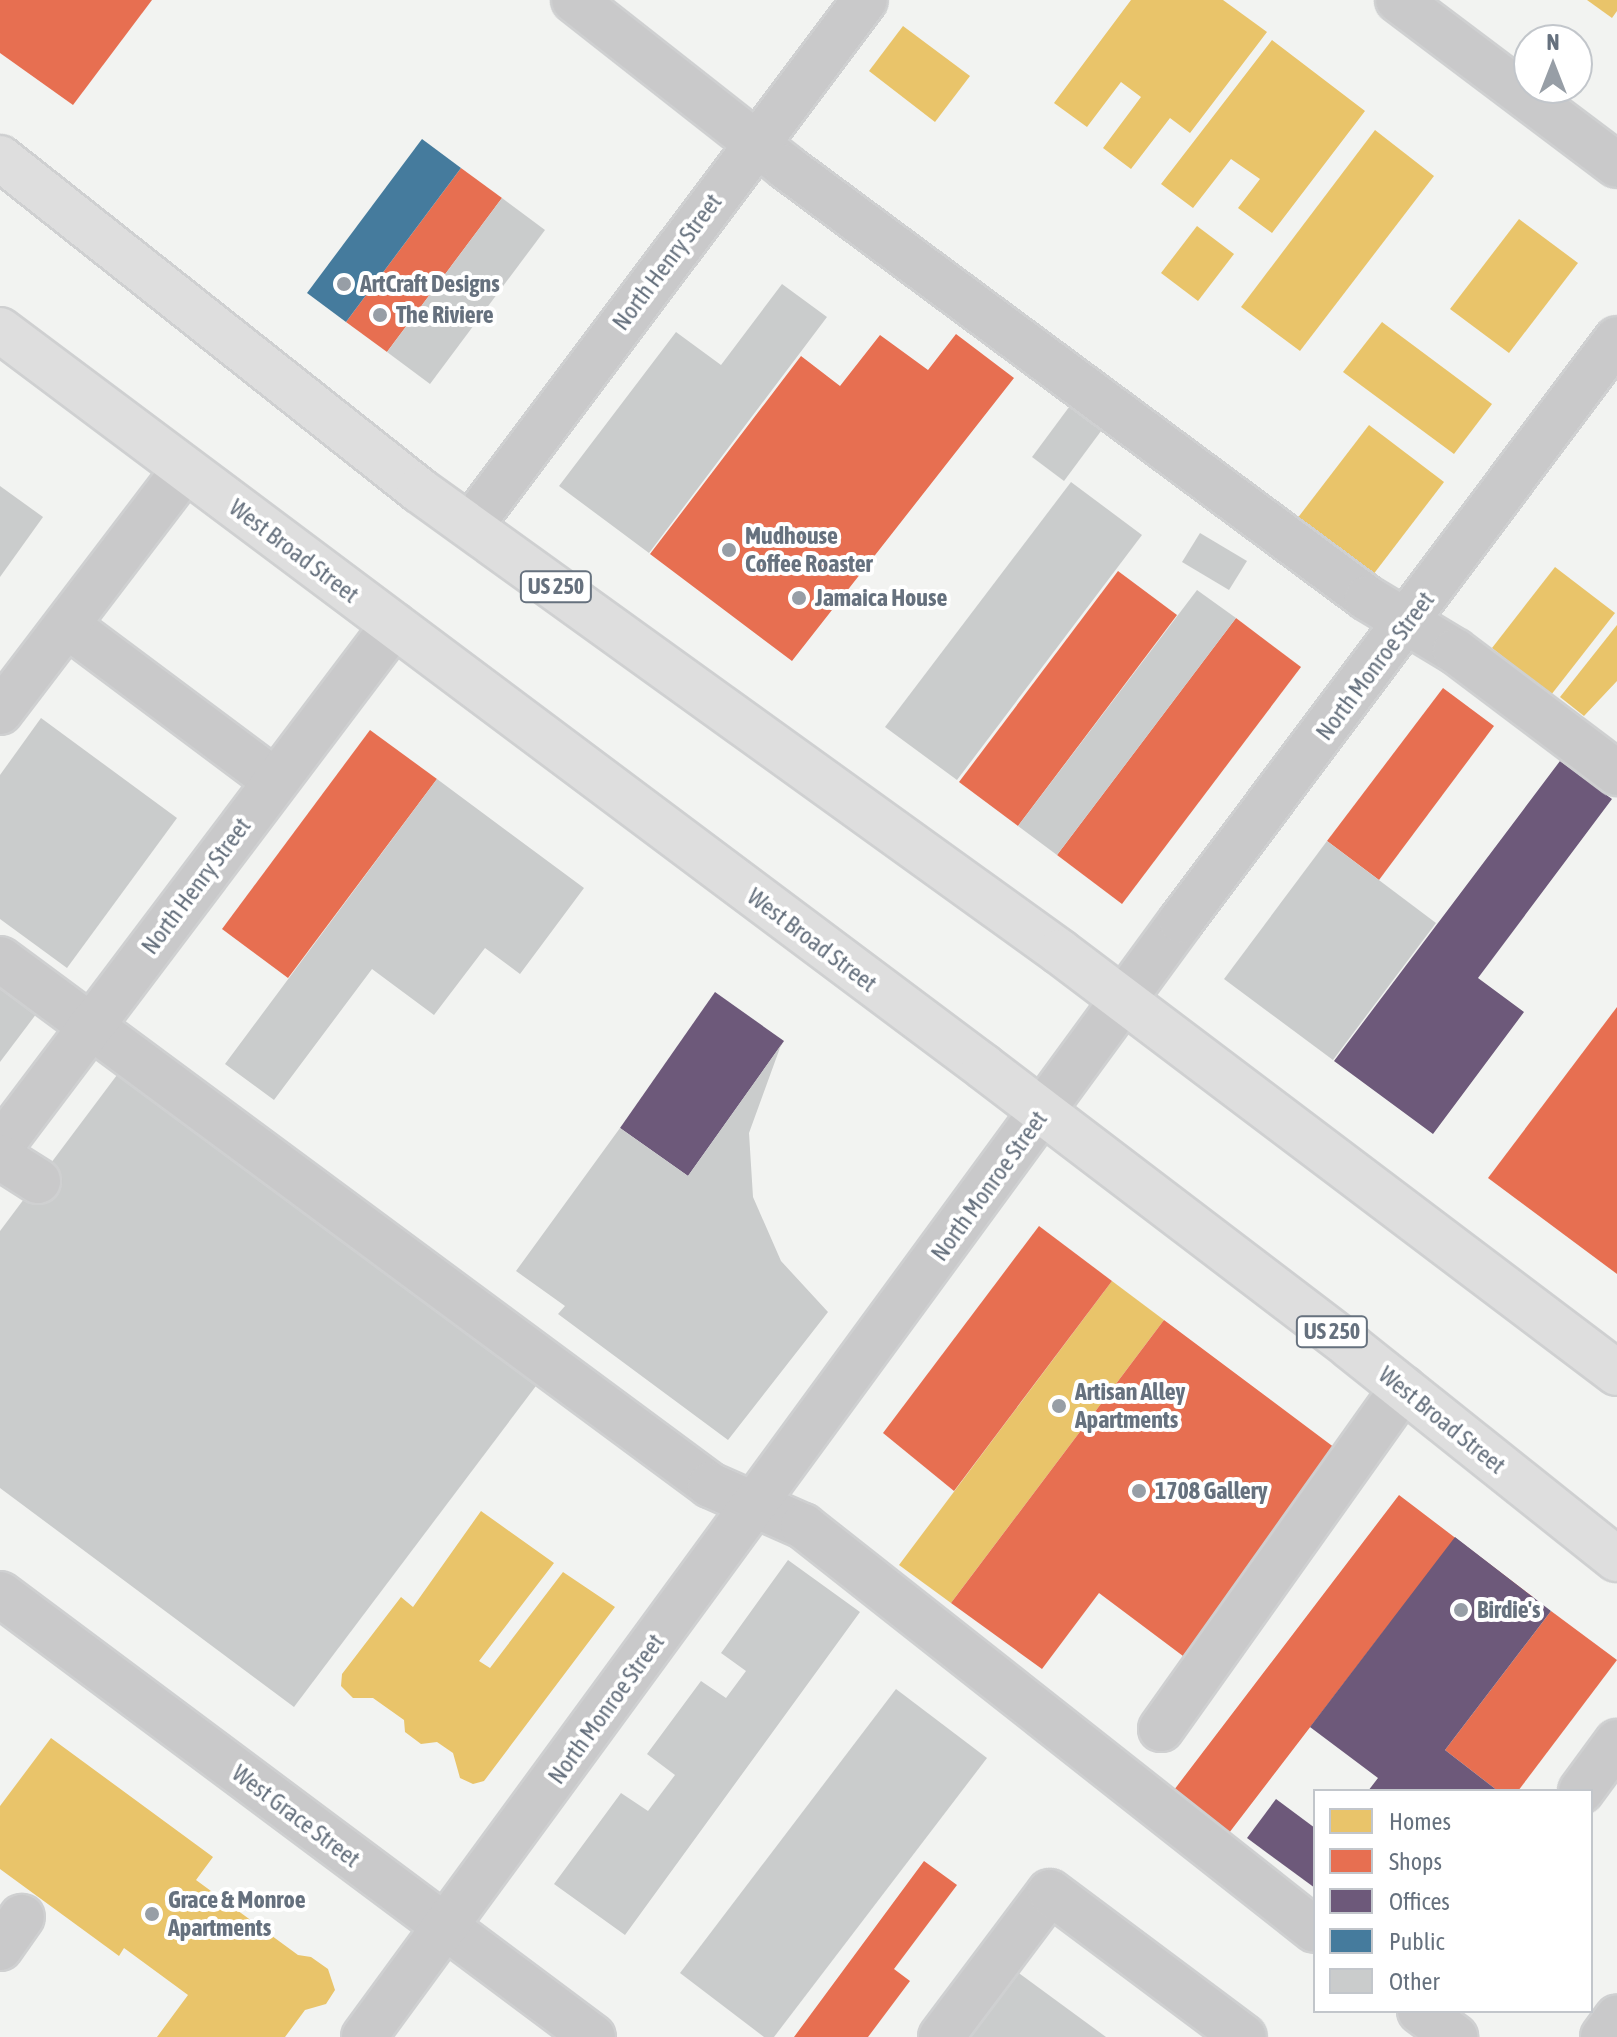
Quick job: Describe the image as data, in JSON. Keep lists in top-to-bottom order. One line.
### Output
{"streets":{"main road":["West Broad Street","US 250"],"street":["North Henry Street","North Monroe Street","West Grace Street"]},"crossings":[["North Henry Street","West Broad Street"],["North Henry Street","US 250"],["West Broad Street","North Monroe Street"],["US 250","North Monroe Street"],["North Monroe Street","West Grace Street"]],"places":["ArtCraft Designs","The Riviere","Mudhouse Coffee Roaster","Jamaica House","Artisan Alley Apartments","1708 Gallery","Birdie's","Grace & Monroe Apartments"],"legend":["Homes","Shops","Offices","Public","Other"],"north":"top"}
